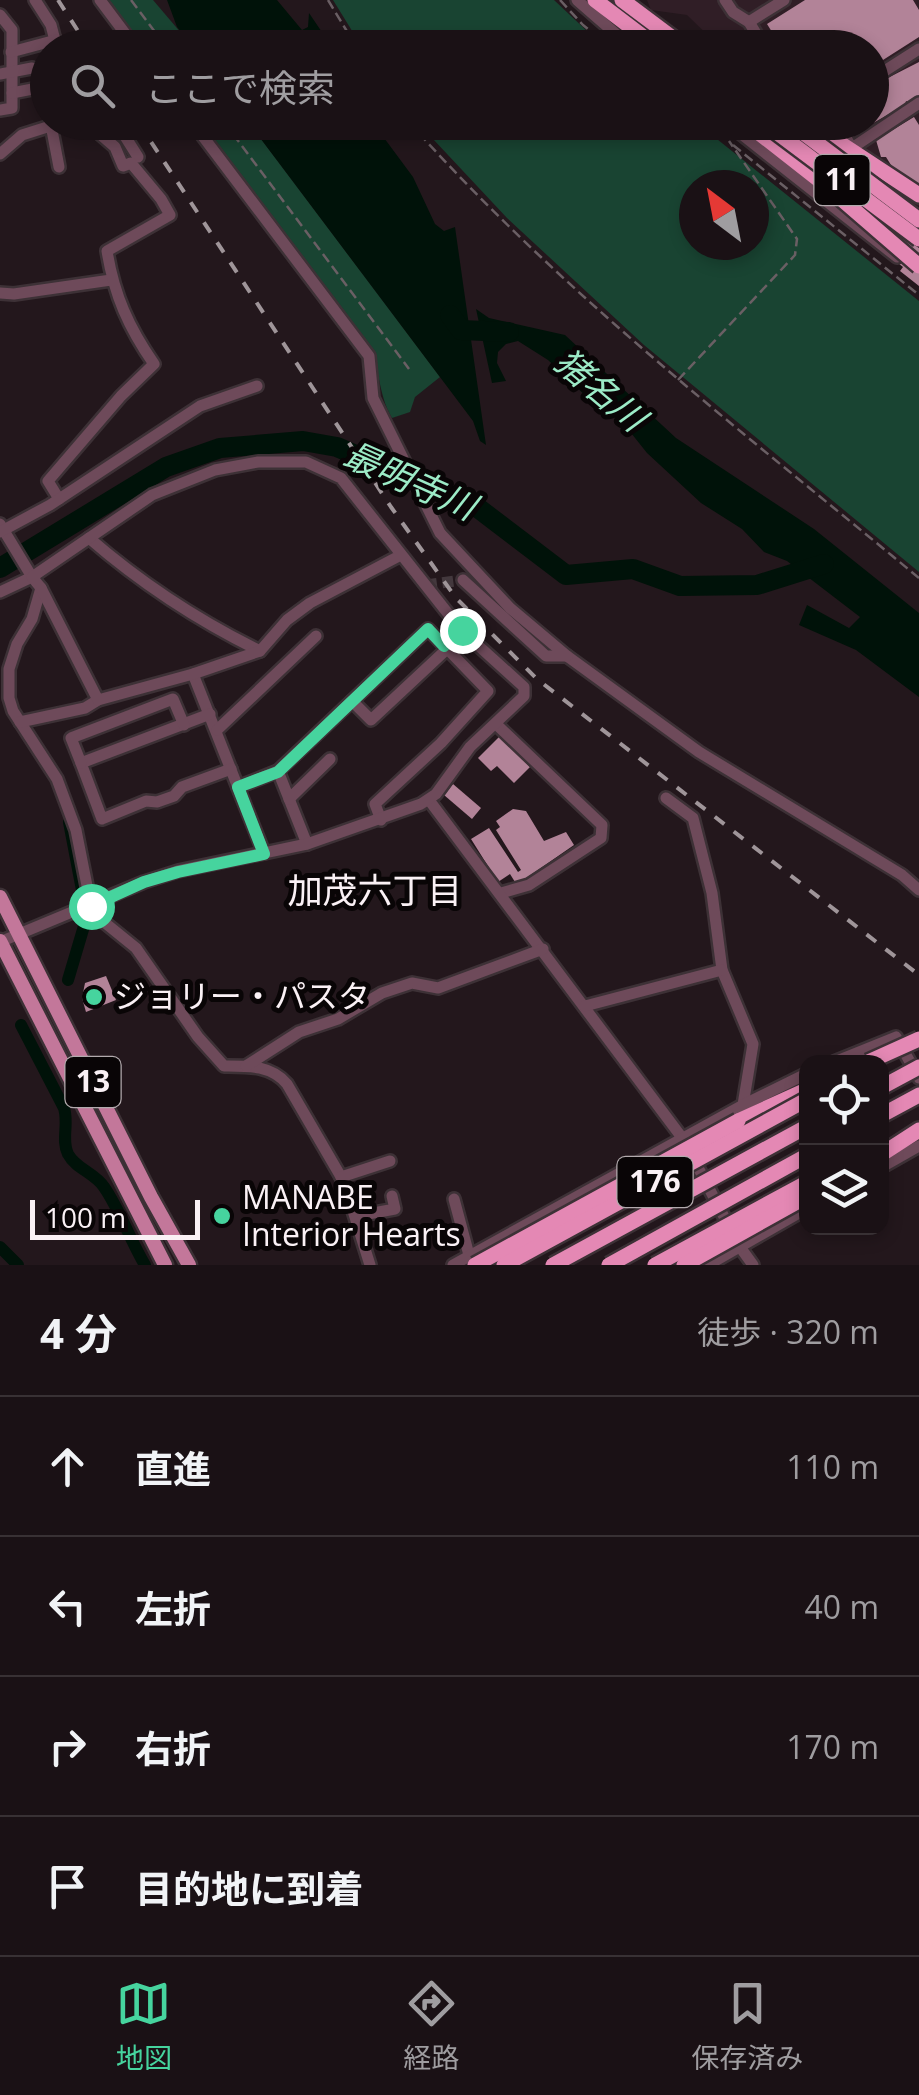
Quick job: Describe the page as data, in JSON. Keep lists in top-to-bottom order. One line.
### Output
{"streets":{"highway":["11","176"],"main road":["13"]},"districts":["加茂六丁目"],"water":["猪名川","最明寺川"],"places":["ジョリー・パスタ","MANABE Interior Hearts"],"scale_bar":"100 m","north":"top left","page":{"search":"ここで検索","scale":"100 m","heading":["4 分","徒歩 · 320 m"],"list":[["直進","110 m"],["左折","40 m"],["右折","170 m"],"目的地に到着"],"nav":["地図","経路","保存済み"]}}
